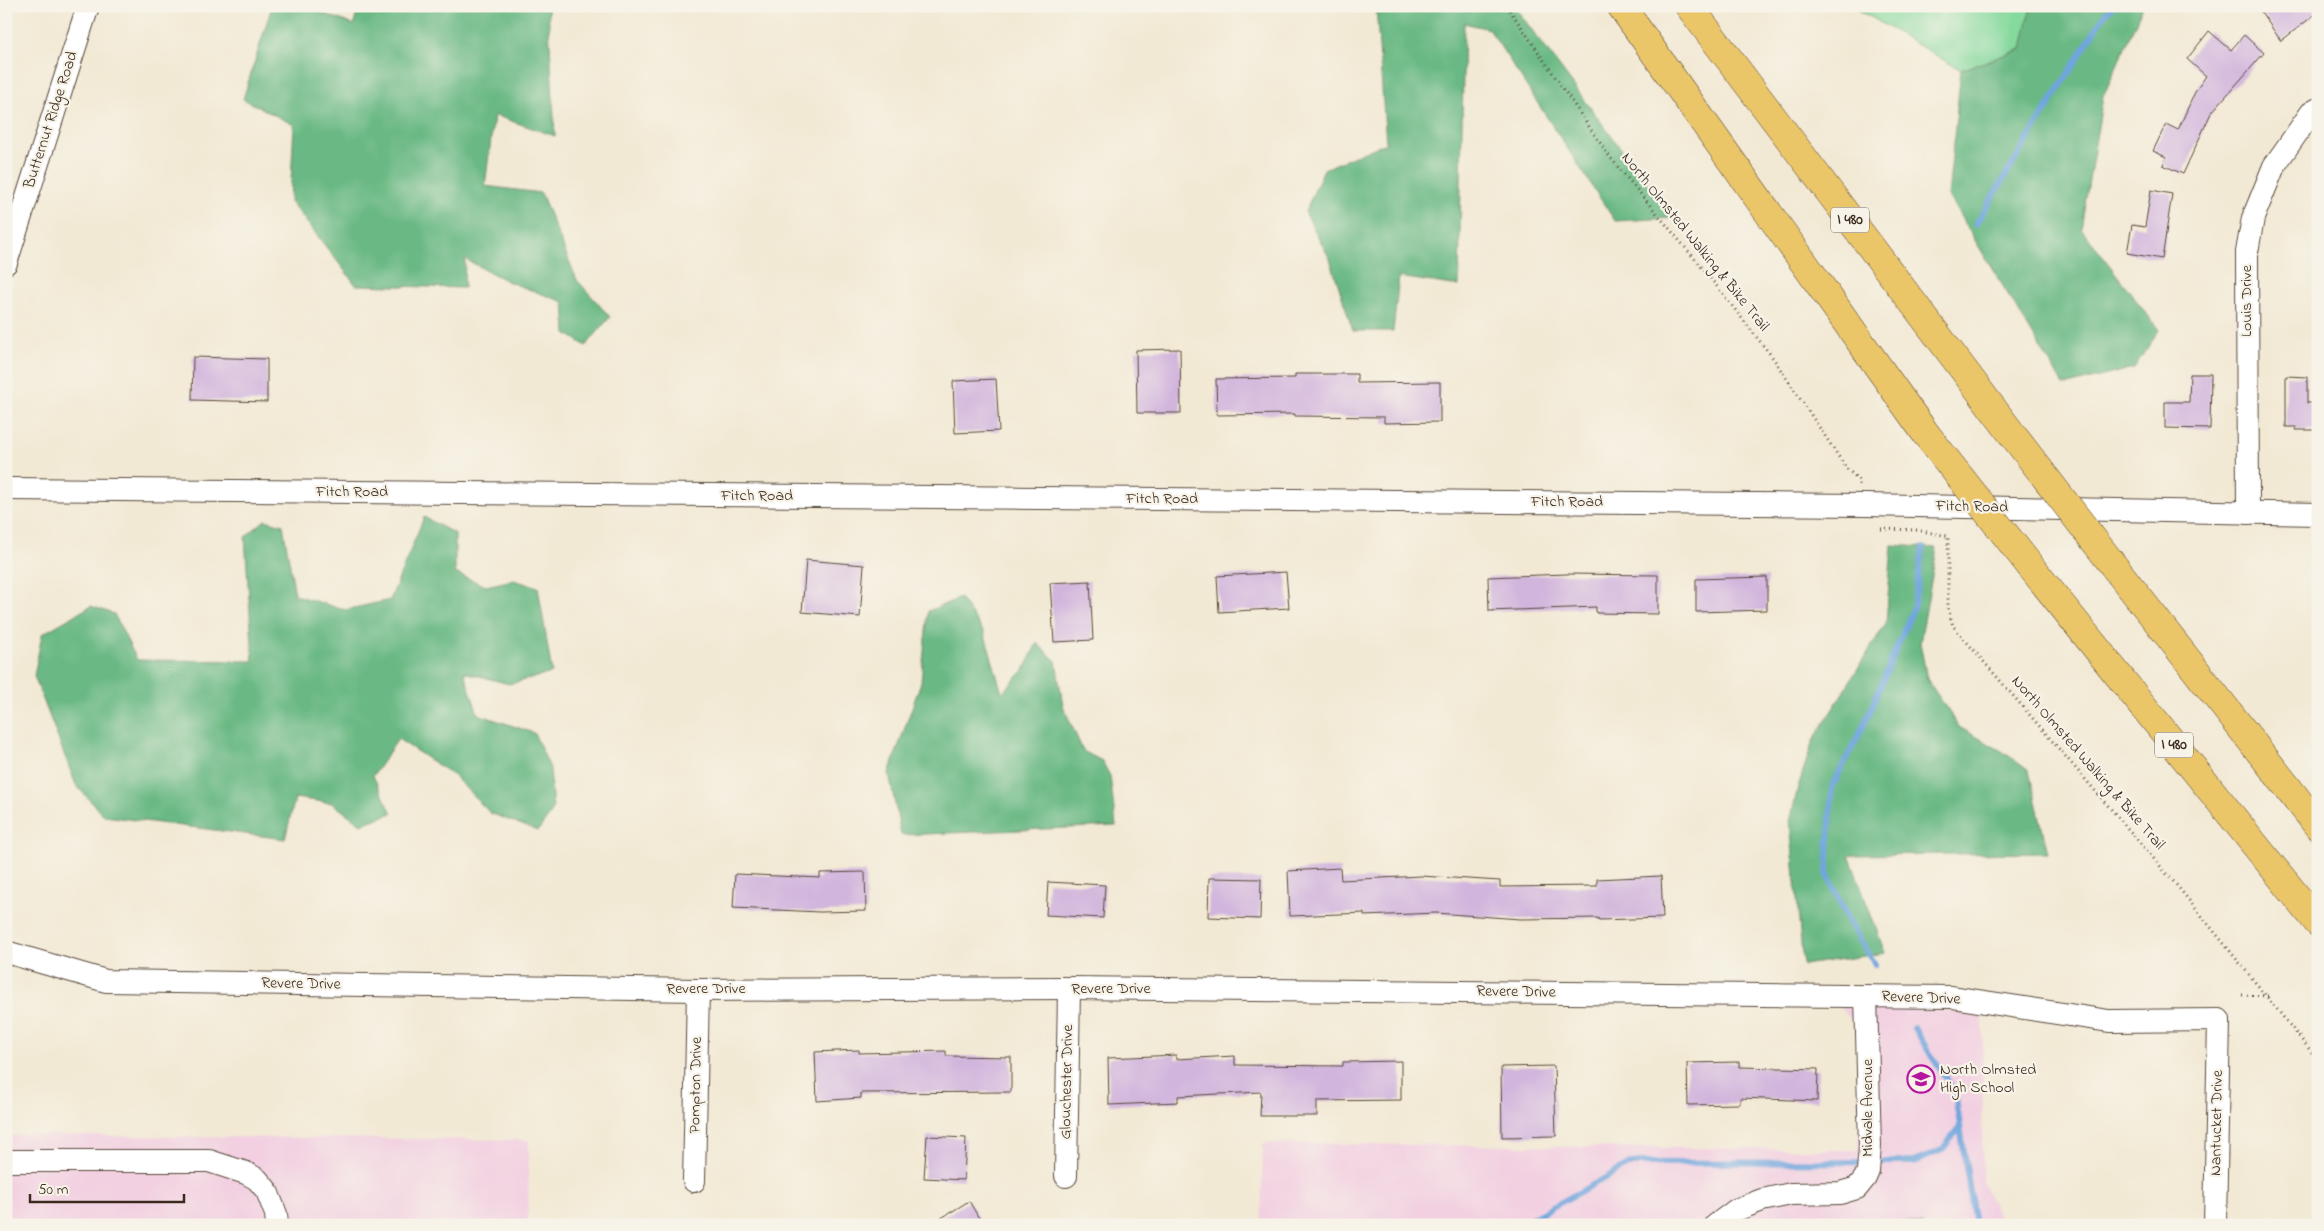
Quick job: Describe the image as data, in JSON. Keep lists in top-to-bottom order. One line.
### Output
{"streets":{"highway":["I 480"],"street":["Butternut Ridge Road","Louis Drive","Fitch Road","Revere Drive","Glouchester Drive","Pompton Drive","Midvale Avenue","Nantucket Drive"],"path":["North Olmsted Walking & Bike Trail"]},"crossings":[["Louis Drive","Fitch Road"],["Revere Drive","Glouchester Drive"],["Revere Drive","Pompton Drive"],["Revere Drive","Midvale Avenue"],["Revere Drive","Nantucket Drive"]],"places":{"school or university":["North Olmsted High School"]},"scale_bar":"50 m"}
